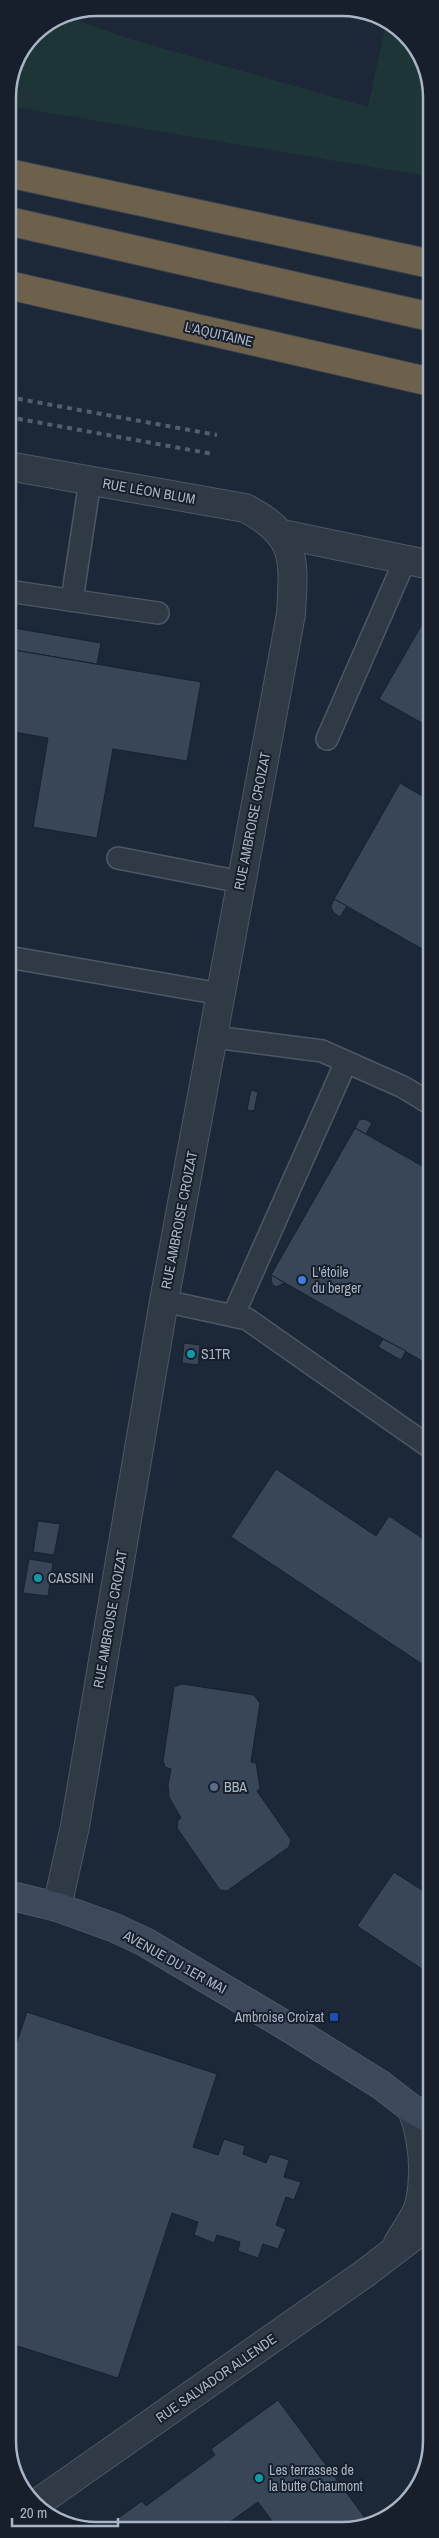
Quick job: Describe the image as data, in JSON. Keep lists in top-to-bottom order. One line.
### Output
{"streets":{"highway":["L'AQUITAINE"],"street":["RUE LÉON BLUM","RUE AMBROISE CROIZAT","AVENUE DU 1ER MAI","RUE SALVADOR ALLENDE"]},"crossings":[["RUE LÉON BLUM","RUE AMBROISE CROIZAT"],["RUE AMBROISE CROIZAT","AVENUE DU 1ER MAI"],["AVENUE DU 1ER MAI","RUE SALVADOR ALLENDE"]],"places":{"other":["L'étoile du berger","S1TR","CASSINI","BBA","Les terrasses de la butte Chaumont"],"transit":["Ambroise Croizat"]},"scale_bar":"20 m"}
